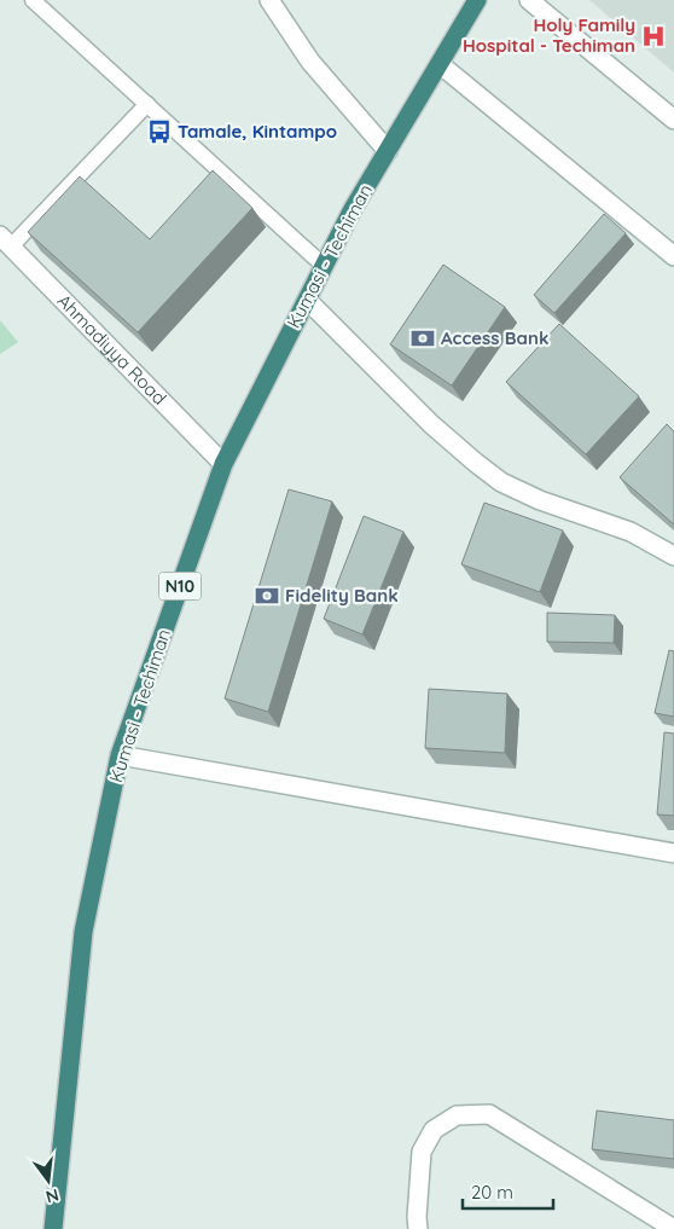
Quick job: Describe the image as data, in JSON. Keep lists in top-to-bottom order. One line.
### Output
{"streets":{"highway":["Kumasi - Techiman","N10"],"street":["Ahmadiyya Road"]},"crossings":[["Kumasi - Techiman","Ahmadiyya Road"]],"places":{"hospital":["Holy Family Hospital - Techiman"],"bus stop":["Tamale, Kintampo"],"bank":["Access Bank","Fidelity Bank"]},"scale_bar":"20 m","north":"bottom"}
